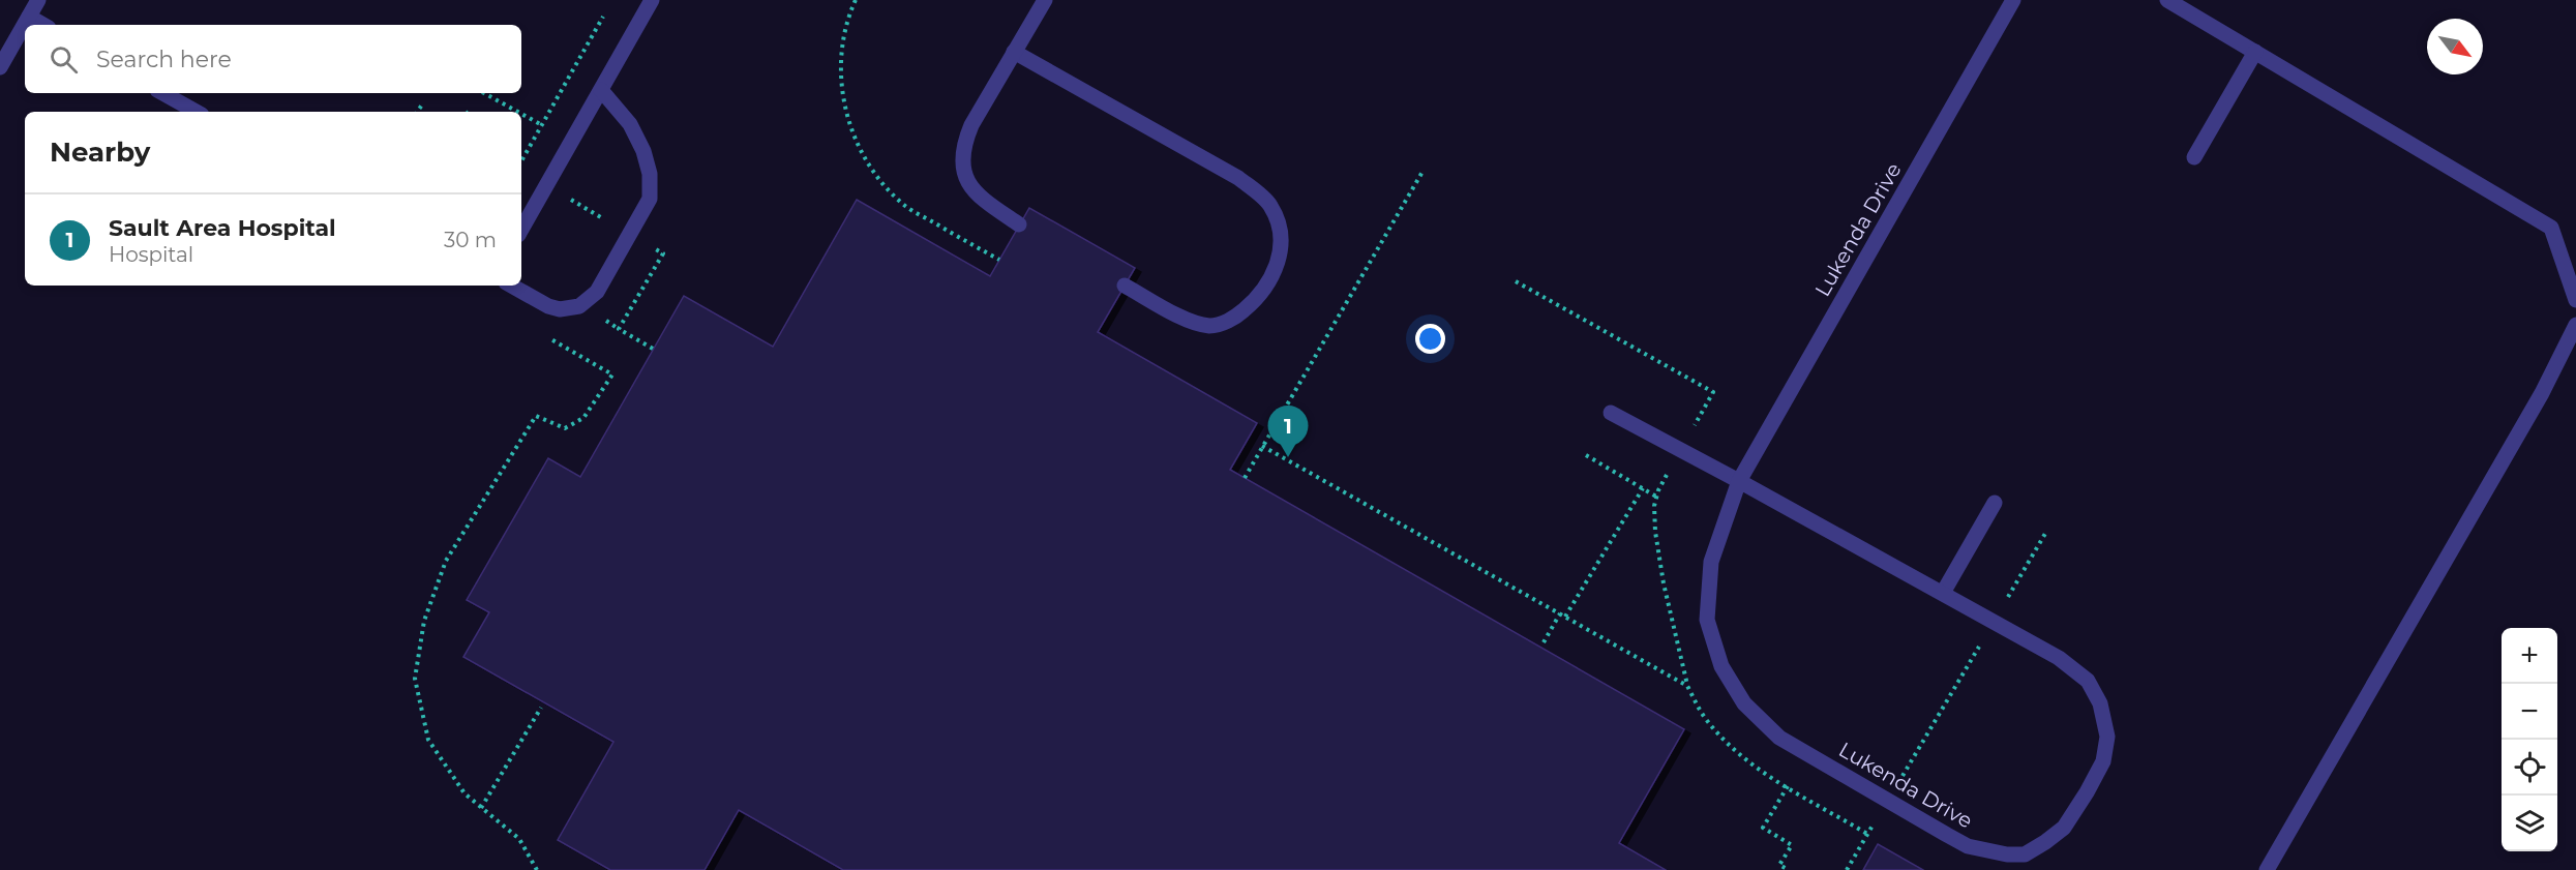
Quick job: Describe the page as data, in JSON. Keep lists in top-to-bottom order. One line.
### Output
{"streets":{"street":["Lukenda Drive"]},"north":"bottom right","page":{"search":"Search here","heading":"Nearby","list":[{"mark":"1","name":"Sault Area Hospital","note":"Hospital","value":"30 m"}],"pins":"1","map_buttons":["+","−"]}}
